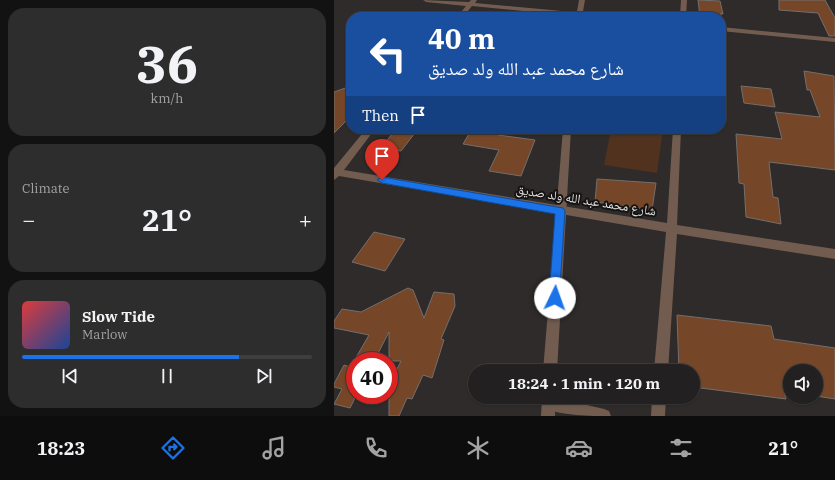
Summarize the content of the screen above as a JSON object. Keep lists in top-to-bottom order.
{
  "streets": {
    "street": ["شارع محمد عبد الله ولد صديق"]
  },
  "page": {
    "tile": [
      ["36", "km/h"],
      "Climate"
    ],
    "turn": ["40 m", "شارع محمد عبد الله ولد صديق"],
    "then": "Then",
    "heat": ["−", "21°", "+"],
    "song": ["Slow Tide", "Marlow"],
    "limit": "40",
    "trip": "18:24 · 1 min · 120 m",
    "tabs": ["18:23", "21°"]
  }
}
